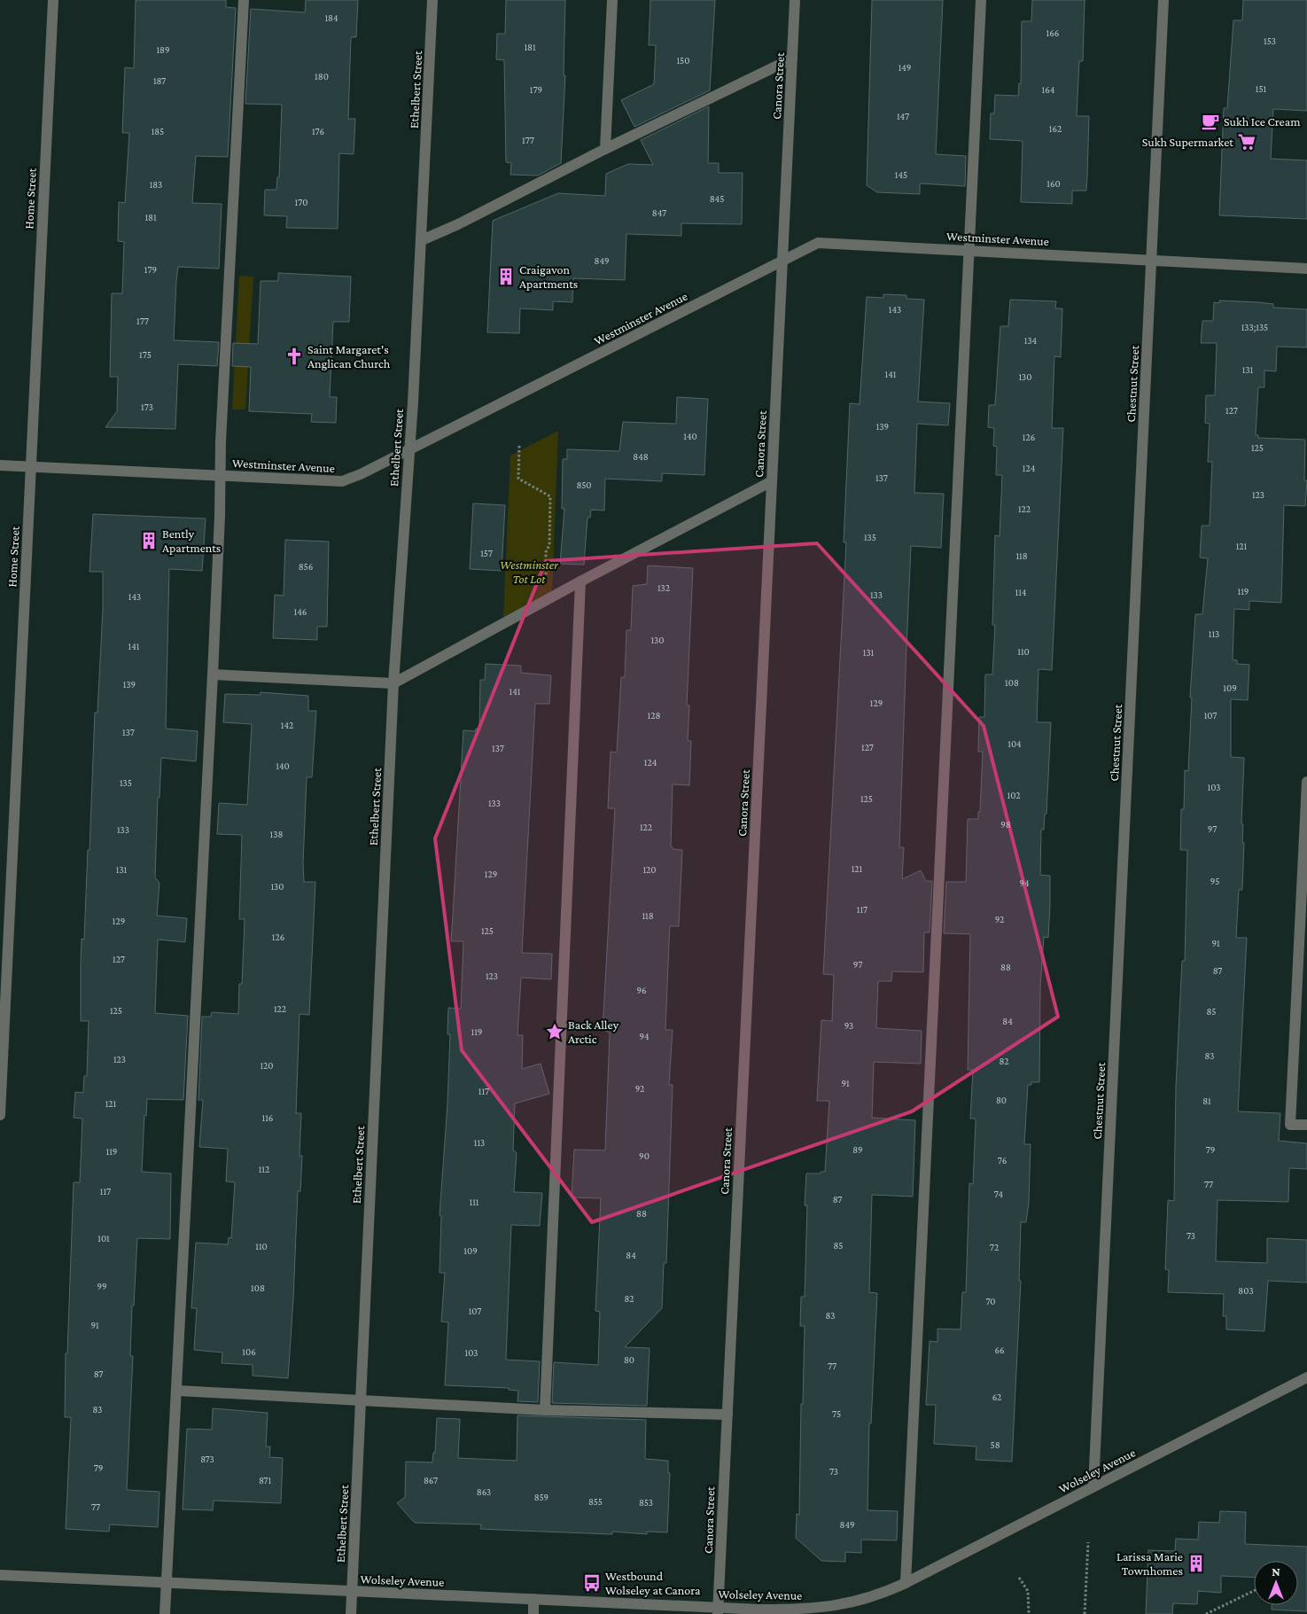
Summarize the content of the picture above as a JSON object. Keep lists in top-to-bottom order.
{
  "streets": {
    "street": [
      "Canora Street",
      "Ethelbert Street",
      "Home Street",
      "Westminster Avenue",
      "Chestnut Street",
      "Wolseley Avenue"
    ]
  },
  "crossings": [
    ["Canora Street", "Westminster Avenue"],
    ["Canora Street", "Wolseley Avenue"],
    ["Ethelbert Street", "Westminster Avenue"],
    ["Ethelbert Street", "Wolseley Avenue"],
    ["Home Street", "Westminster Avenue"],
    ["Westminster Avenue", "Chestnut Street"],
    ["Chestnut Street", "Wolseley Avenue"]
  ],
  "parks": ["Westminster Tot Lot"],
  "places": {
    "cafe": ["Sukh Ice Cream"],
    "supermarket": ["Sukh Supermarket"],
    "building": ["Craigavon Apartments", "Bently Apartments", "Larissa Marie Townhomes"],
    "church": ["Saint Margaret's Anglican Church"],
    "place": ["Back Alley Arctic"],
    "bus stop": ["Westbound Wolseley at Canora"]
  },
  "house_numbers": [
    "184",
    "166",
    "153",
    "181",
    "189",
    "150",
    "149",
    "180",
    "187",
    "151",
    "179",
    "164",
    "147",
    "162",
    "185",
    "176",
    "177",
    "145",
    "160",
    "183",
    "845",
    "170",
    "847",
    "181",
    "849",
    "179",
    "143",
    "177",
    "133;135",
    "134",
    "175",
    "131",
    "141",
    "130",
    "173",
    "127",
    "139",
    "140",
    "126",
    "125",
    "848",
    "124",
    "137",
    "850",
    "123",
    "122",
    "135",
    "121",
    "157",
    "118",
    "856",
    "132",
    "119",
    "114",
    "133",
    "143",
    "146",
    "113",
    "130",
    "141",
    "110",
    "131",
    "108",
    "139",
    "109",
    "141",
    "129",
    "128",
    "107",
    "142",
    "137",
    "104",
    "127",
    "137",
    "124",
    "140",
    "135",
    "103",
    "102",
    "125",
    "133",
    "98",
    "122",
    "97",
    "133",
    "138",
    "121",
    "131",
    "120",
    "129",
    "95",
    "94",
    "130",
    "117",
    "118",
    "92",
    "129",
    "125",
    "126",
    "91",
    "127",
    "97",
    "88",
    "87",
    "123",
    "96",
    "122",
    "125",
    "85",
    "84",
    "93",
    "119",
    "94",
    "83",
    "123",
    "82",
    "120",
    "91",
    "92",
    "117",
    "80",
    "81",
    "121",
    "116",
    "113",
    "89",
    "79",
    "119",
    "90",
    "76",
    "112",
    "77",
    "117",
    "74",
    "87",
    "111",
    "88",
    "73",
    "101",
    "85",
    "110",
    "72",
    "109",
    "84",
    "99",
    "108",
    "803",
    "82",
    "70",
    "107",
    "83",
    "91",
    "66",
    "106",
    "103",
    "80",
    "77",
    "87",
    "62",
    "83",
    "75",
    "58",
    "873",
    "79",
    "73",
    "871",
    "867",
    "863",
    "859",
    "855",
    "853",
    "77",
    "849"
  ],
  "north": "top"
}
